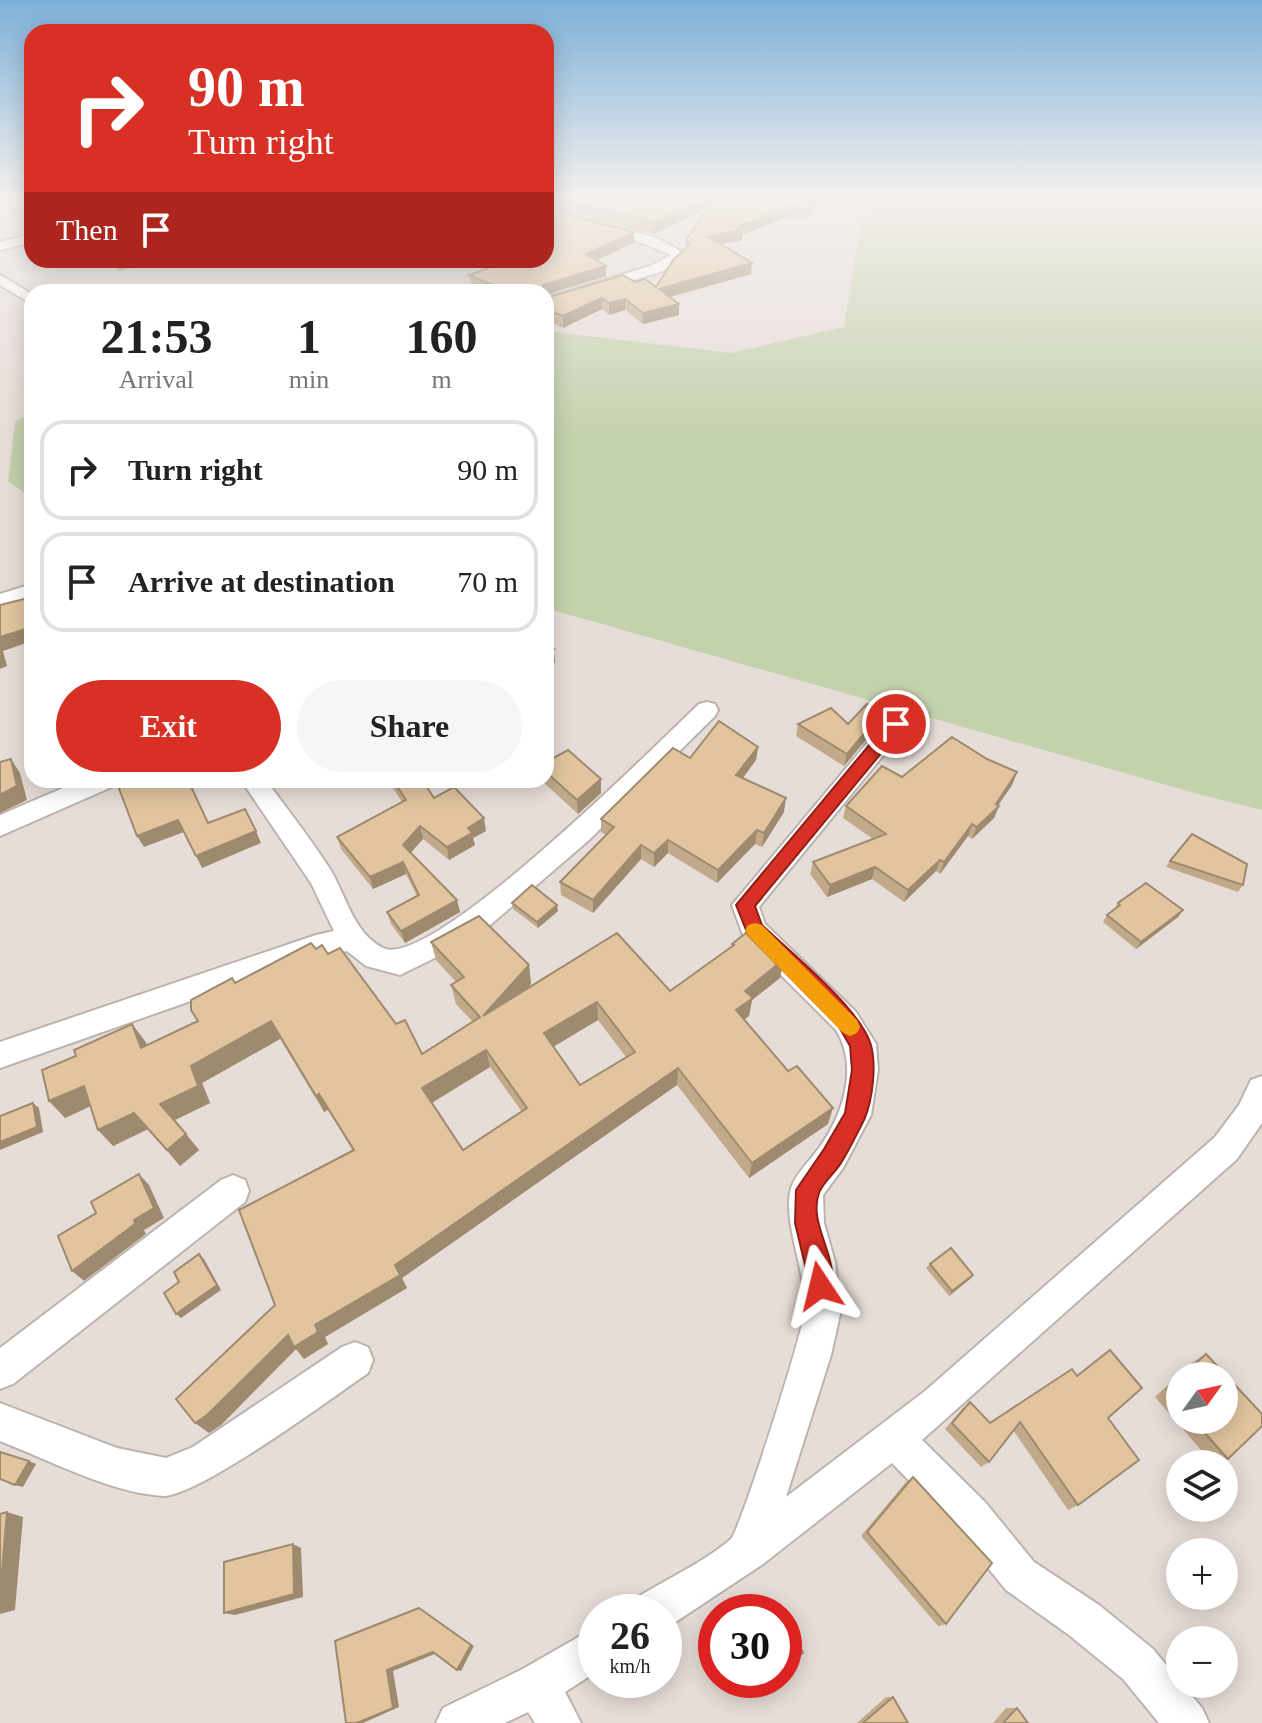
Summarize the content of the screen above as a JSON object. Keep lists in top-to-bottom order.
{
  "north": "top right",
  "page": {
    "turn": ["90 m", "Turn right"],
    "then": "Then",
    "eta": [
      "21:53",
      "Arrival",
      "1",
      "min",
      "160",
      "m"
    ],
    "list": [
      {
        "name": "Turn right",
        "value": "90 m"
      },
      {
        "name": "Arrive at destination",
        "value": "70 m"
      }
    ],
    "buttons": ["Exit", "Share"],
    "map_buttons": ["+", "−"],
    "speed": "26 km/h",
    "limit": "30"
  }
}
